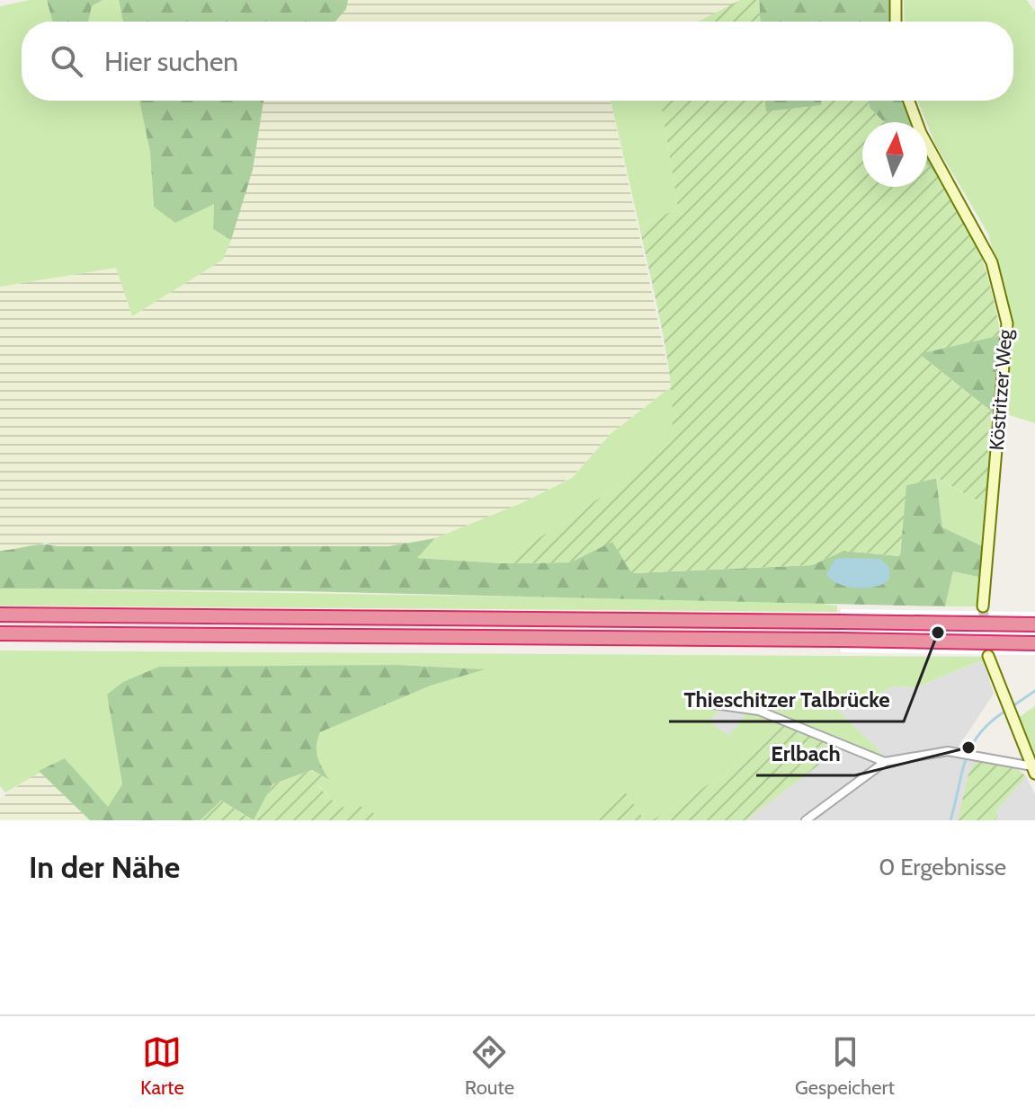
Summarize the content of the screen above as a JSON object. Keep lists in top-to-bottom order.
{
  "streets": {
    "main road": ["Köstritzer Weg"]
  },
  "places": ["Thieschitzer Talbrücke", "Erlbach"],
  "north": "top",
  "page": {
    "search": "Hier suchen",
    "heading": ["In der Nähe", "0 Ergebnisse"],
    "nav": ["Karte", "Route", "Gespeichert"]
  }
}
